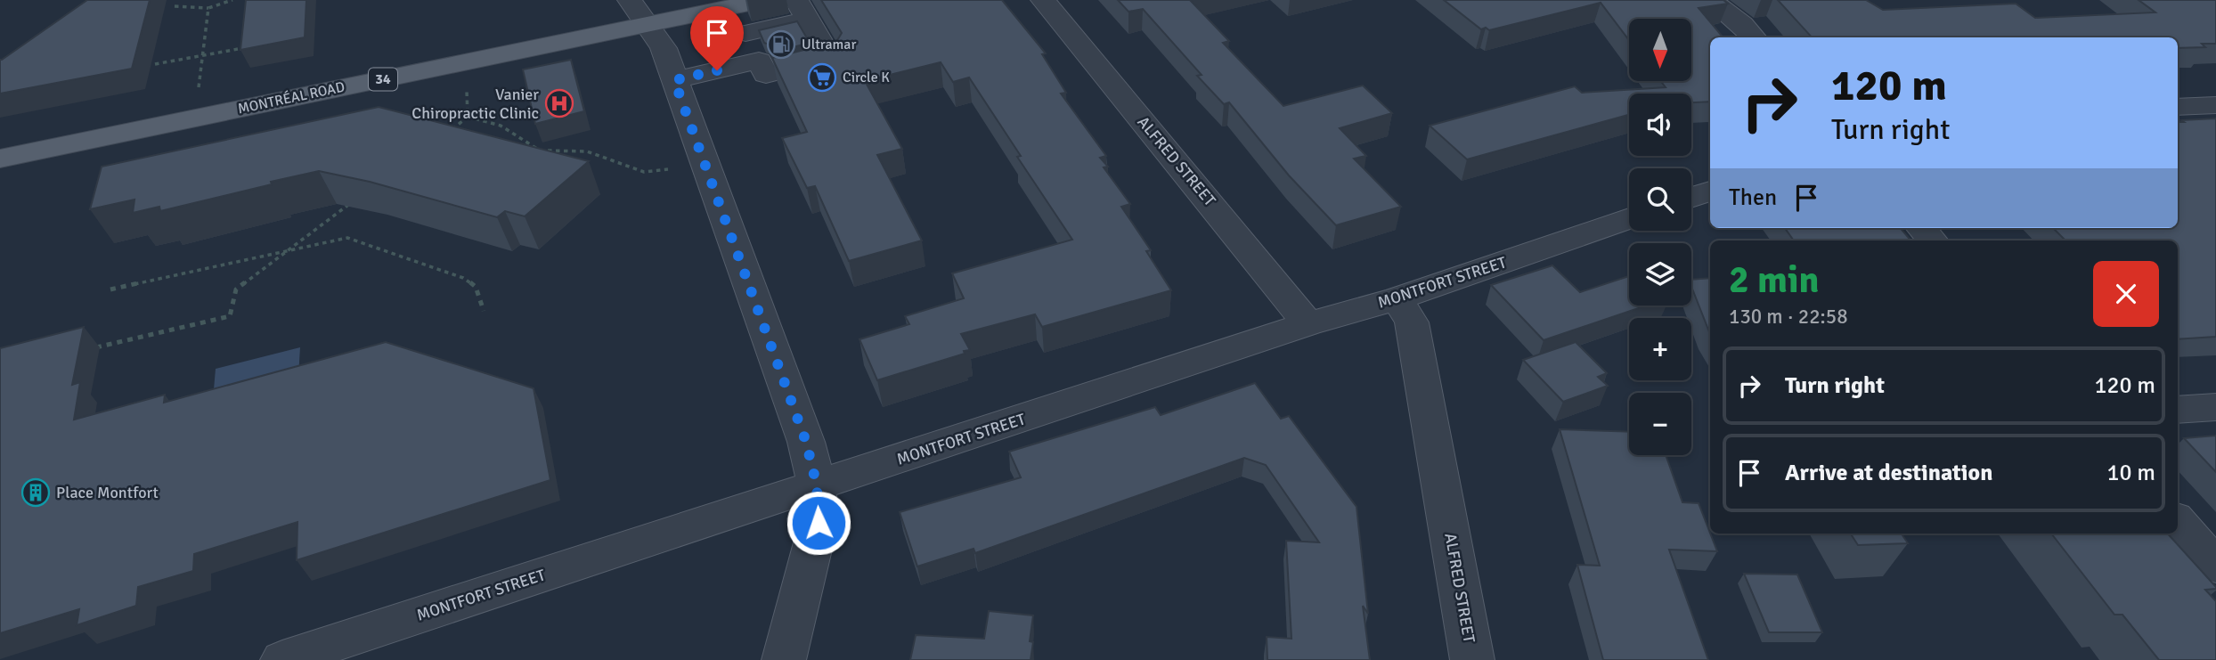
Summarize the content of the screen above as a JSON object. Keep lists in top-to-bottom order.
{
  "streets": {
    "main road": ["34", "MONTRÉAL ROAD"],
    "street": ["ALFRED STREET", "MONTFORT STREET"]
  },
  "crossings": [
    ["ALFRED STREET", "MONTFORT STREET"]
  ],
  "places": {
    "fuel station": ["Ultramar"],
    "supermarket": ["Circle K"],
    "hospital": ["Vanier Chiropractic Clinic"],
    "building": ["Place Montfort"]
  },
  "north": "bottom",
  "page": {
    "map_buttons": ["+", "−"],
    "turn": ["120 m", "Turn right"],
    "then": "Then",
    "heading": ["2 min", "130 m · 22:58"],
    "list": [
      {
        "name": "Turn right",
        "value": "120 m"
      },
      {
        "name": "Arrive at destination",
        "value": "10 m"
      }
    ]
  }
}
